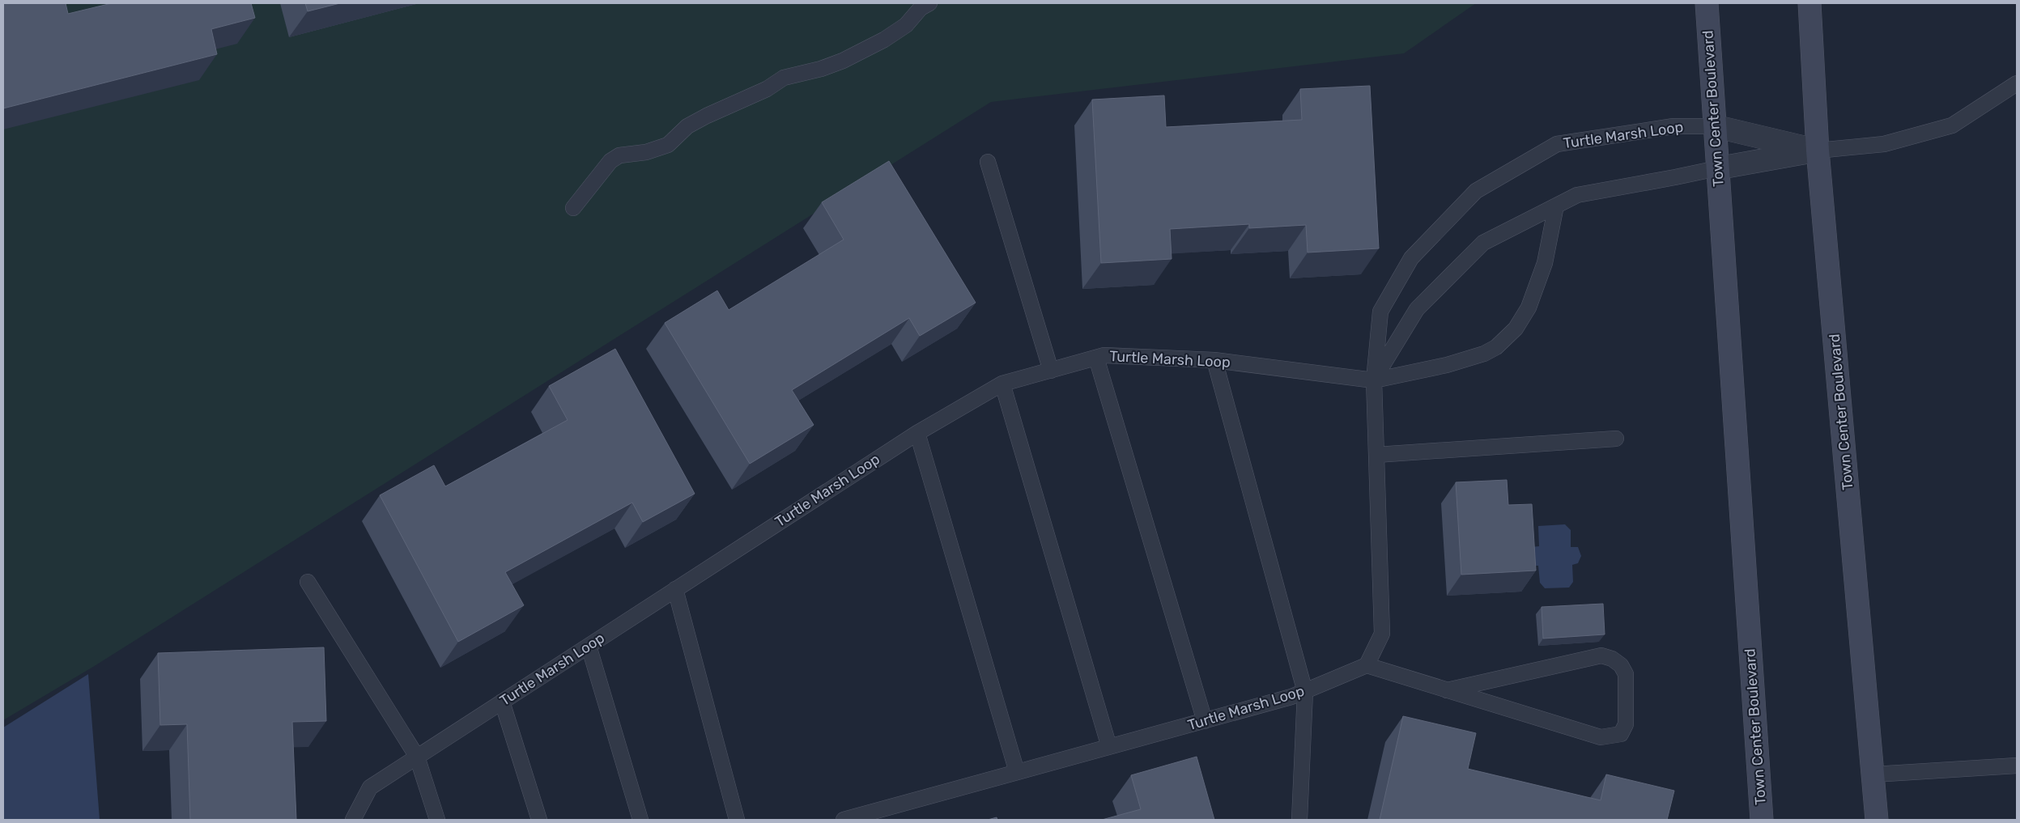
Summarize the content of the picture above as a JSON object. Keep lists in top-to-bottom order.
{
  "streets": {
    "main road": ["Town Center Boulevard"],
    "street": ["Turtle Marsh Loop"]
  },
  "crossings": [
    ["Town Center Boulevard", "Turtle Marsh Loop"]
  ]
}
